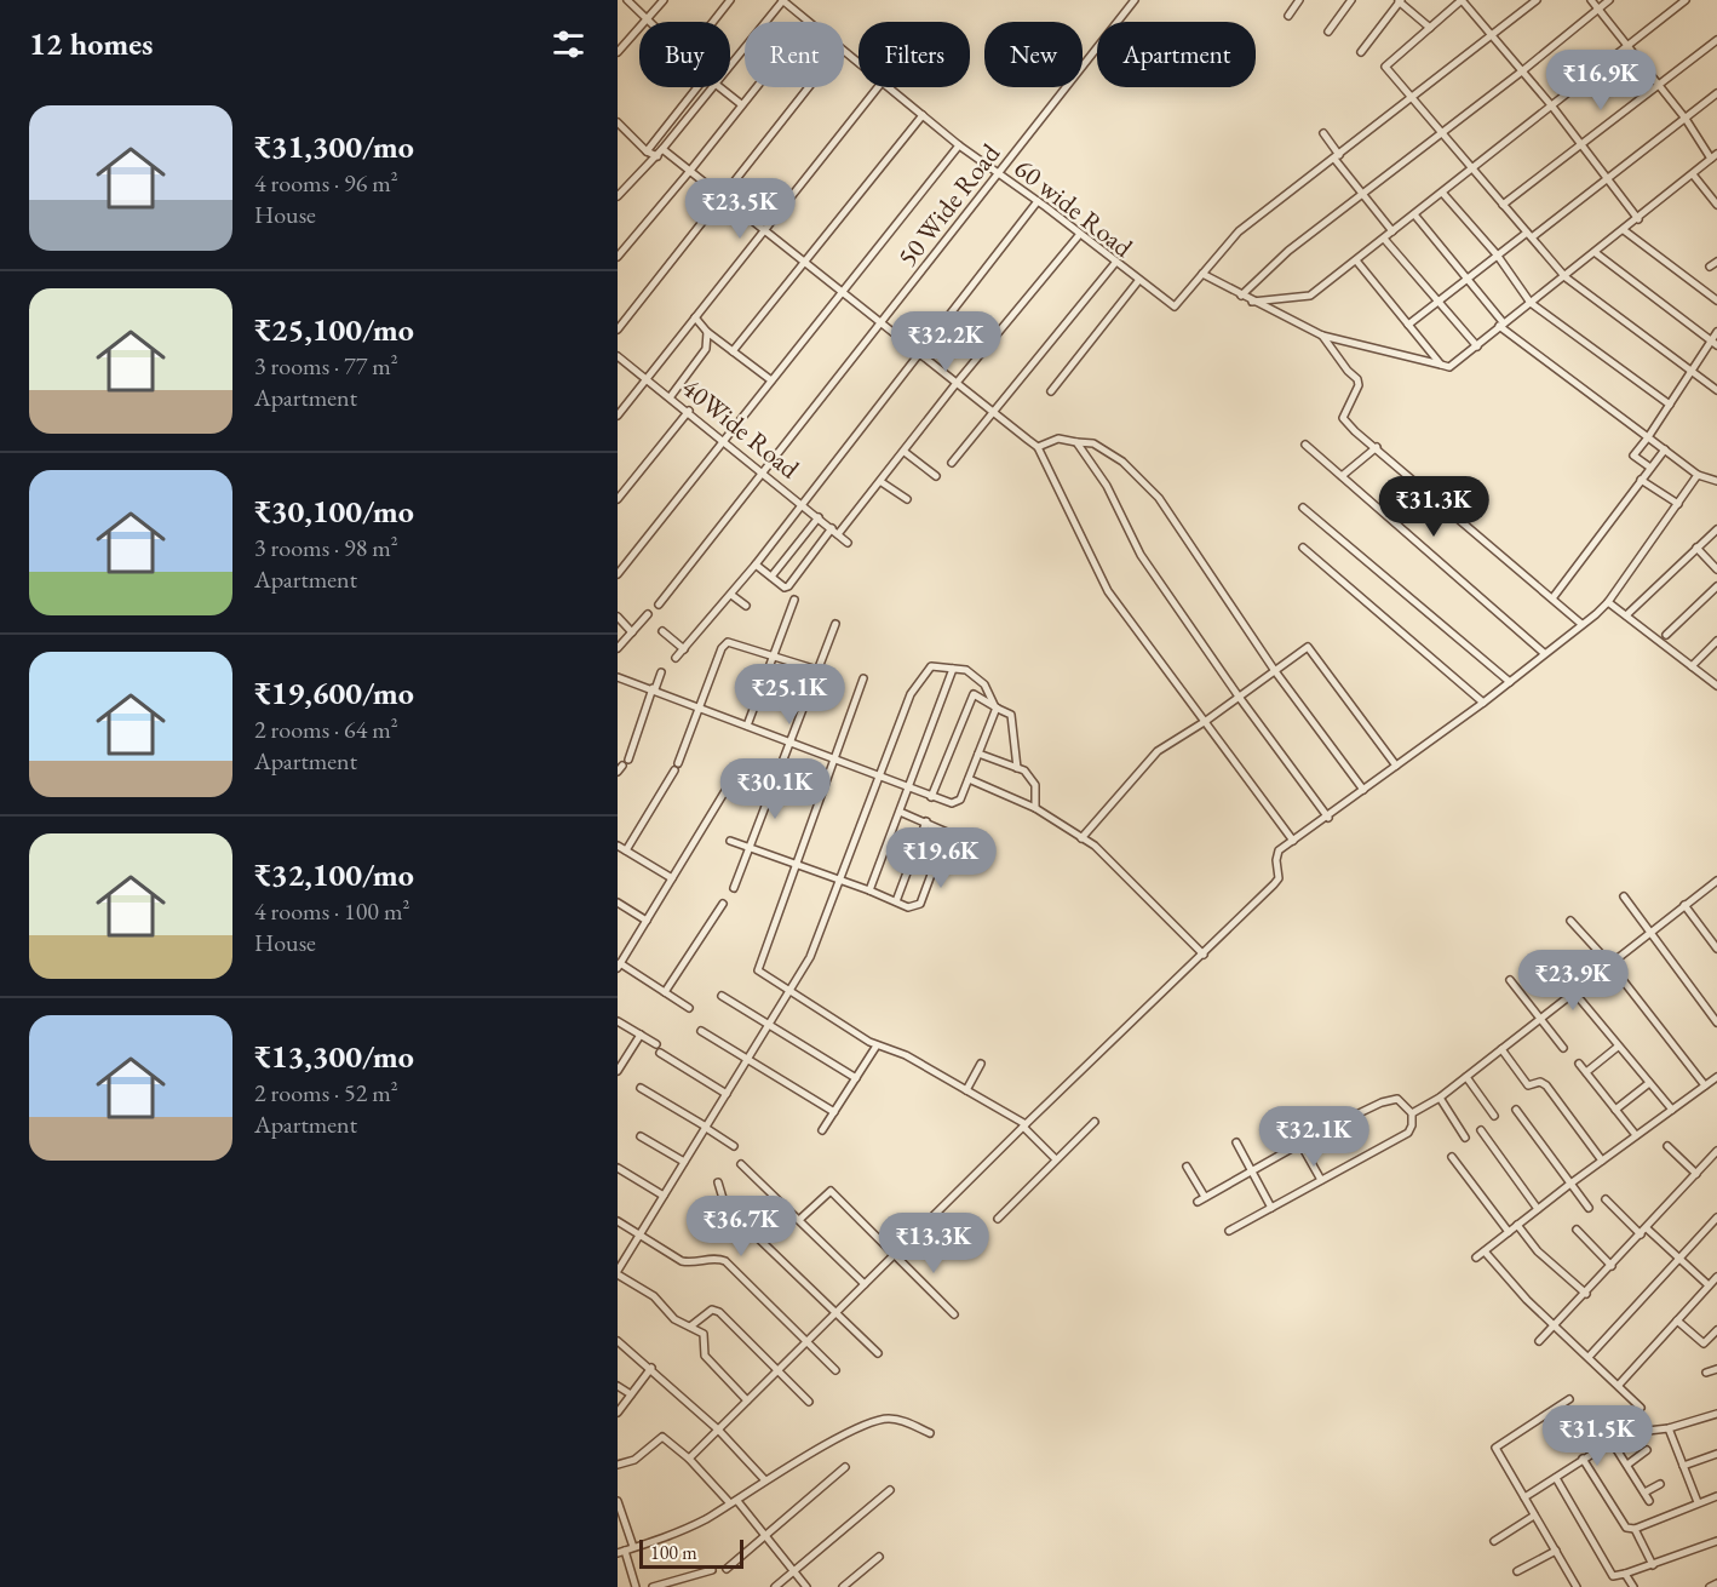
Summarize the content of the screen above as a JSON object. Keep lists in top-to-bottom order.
{
  "streets": {
    "street": ["50 Wide Road", "60 wide Road", "40Wide Road"]
  },
  "crossings": [
    ["50 Wide Road", "60 wide Road"],
    ["50 Wide Road", "40Wide Road"]
  ],
  "scale_bar": "100 m",
  "page": {
    "heading": "12 homes",
    "chip": [
      "Buy",
      "Rent",
      "Filters",
      "New",
      "Apartment"
    ],
    "price": [
      "₹16.9K",
      "₹23.5K",
      "₹32.2K",
      "₹31.3K",
      "₹25.1K",
      "₹30.1K",
      "₹19.6K",
      "₹23.9K",
      "₹32.1K",
      "₹36.7K",
      "₹13.3K",
      "₹31.5K"
    ],
    "list": [
      {
        "name": "₹31,300/mo",
        "note": "4 rooms · 96 m² · House"
      },
      {
        "name": "₹25,100/mo",
        "note": "3 rooms · 77 m² · Apartment"
      },
      {
        "name": "₹30,100/mo",
        "note": "3 rooms · 98 m² · Apartment"
      },
      {
        "name": "₹19,600/mo",
        "note": "2 rooms · 64 m² · Apartment"
      },
      {
        "name": "₹32,100/mo",
        "note": "4 rooms · 100 m² · House"
      },
      {
        "name": "₹13,300/mo",
        "note": "2 rooms · 52 m² · Apartment"
      }
    ],
    "scale": "100 m"
  }
}
